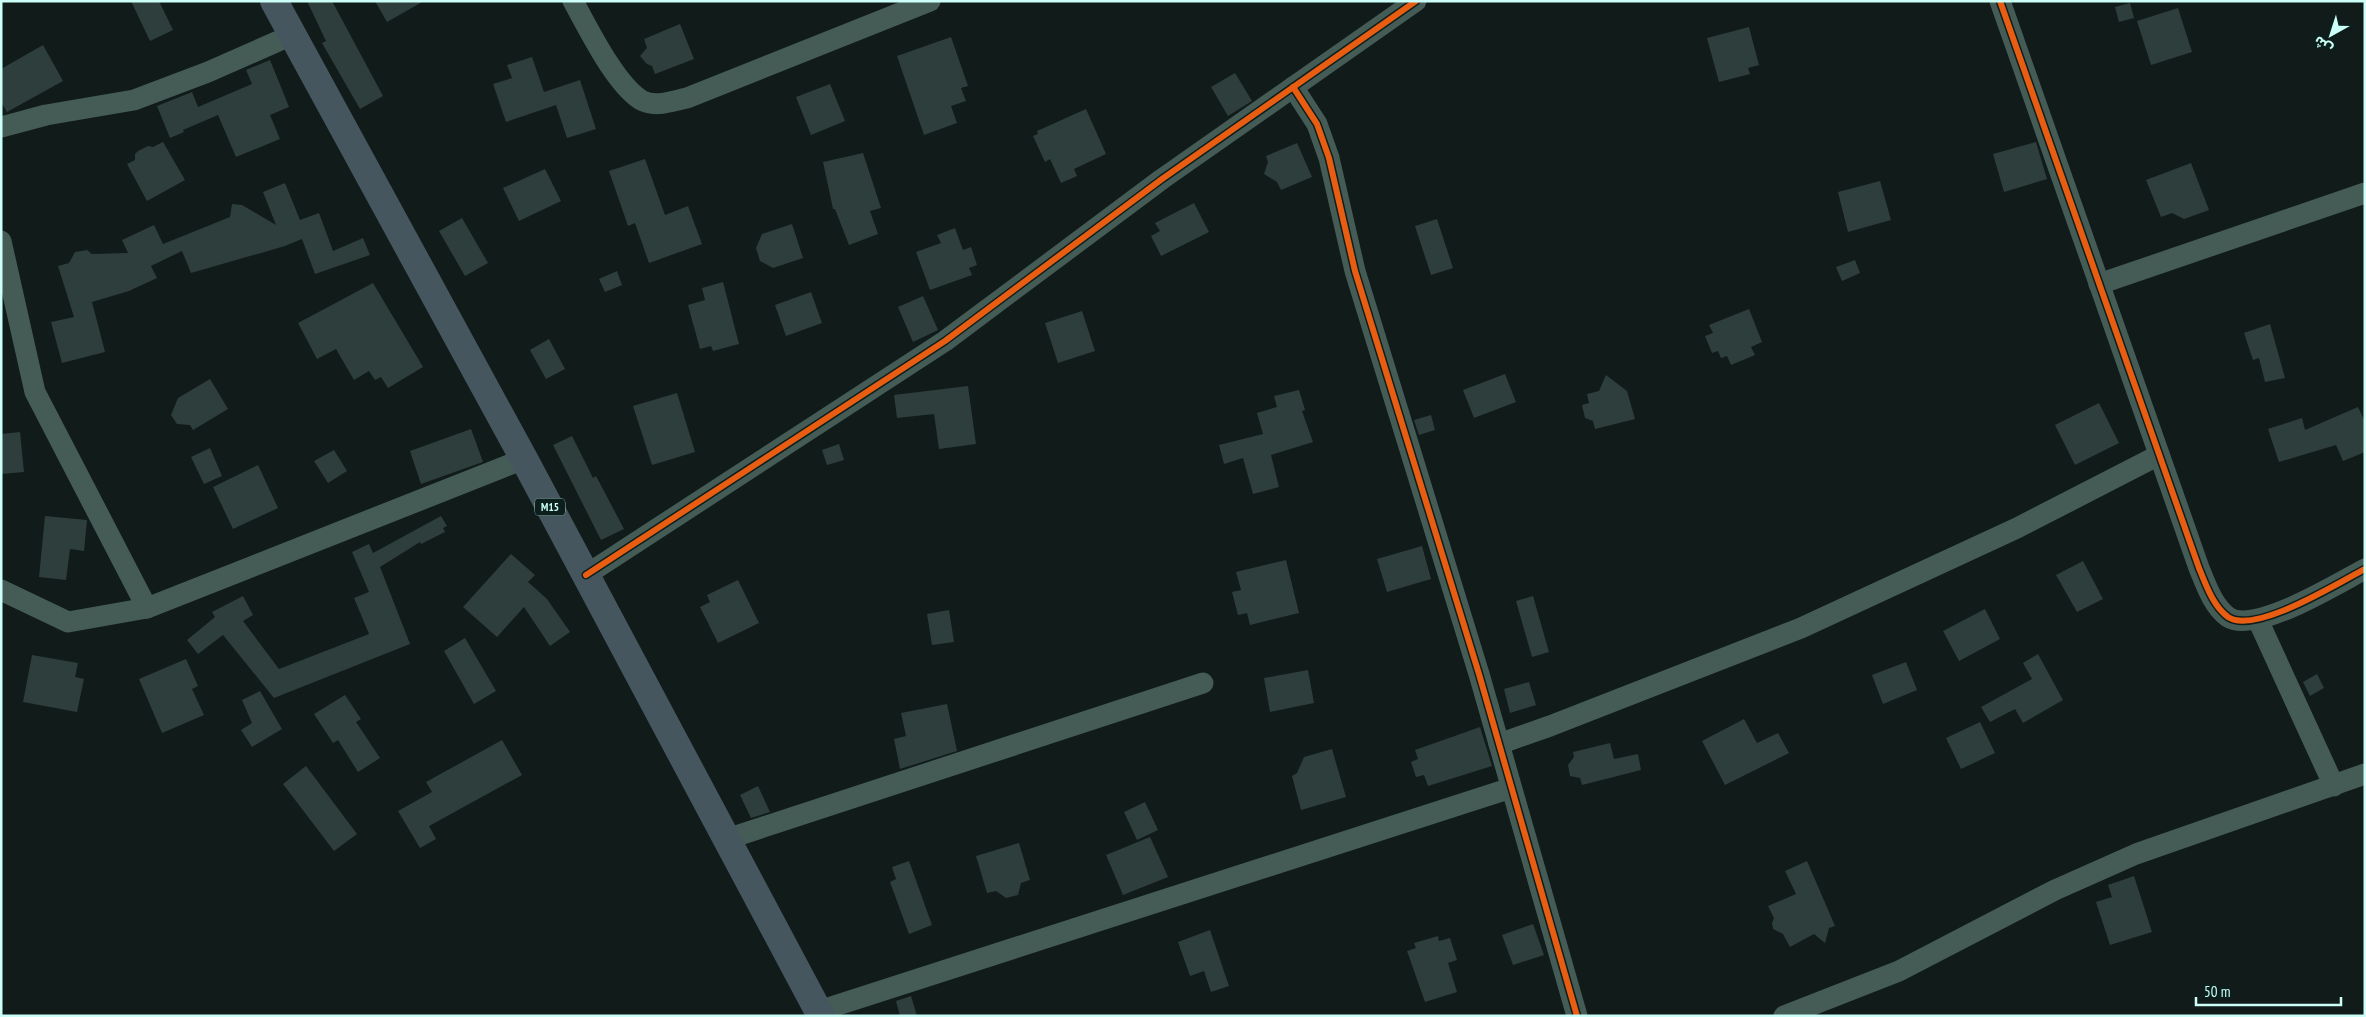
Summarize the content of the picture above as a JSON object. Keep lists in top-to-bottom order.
{
  "streets": {
    "highway": ["M15"]
  },
  "scale_bar": "50 m",
  "north": "bottom left"
}
